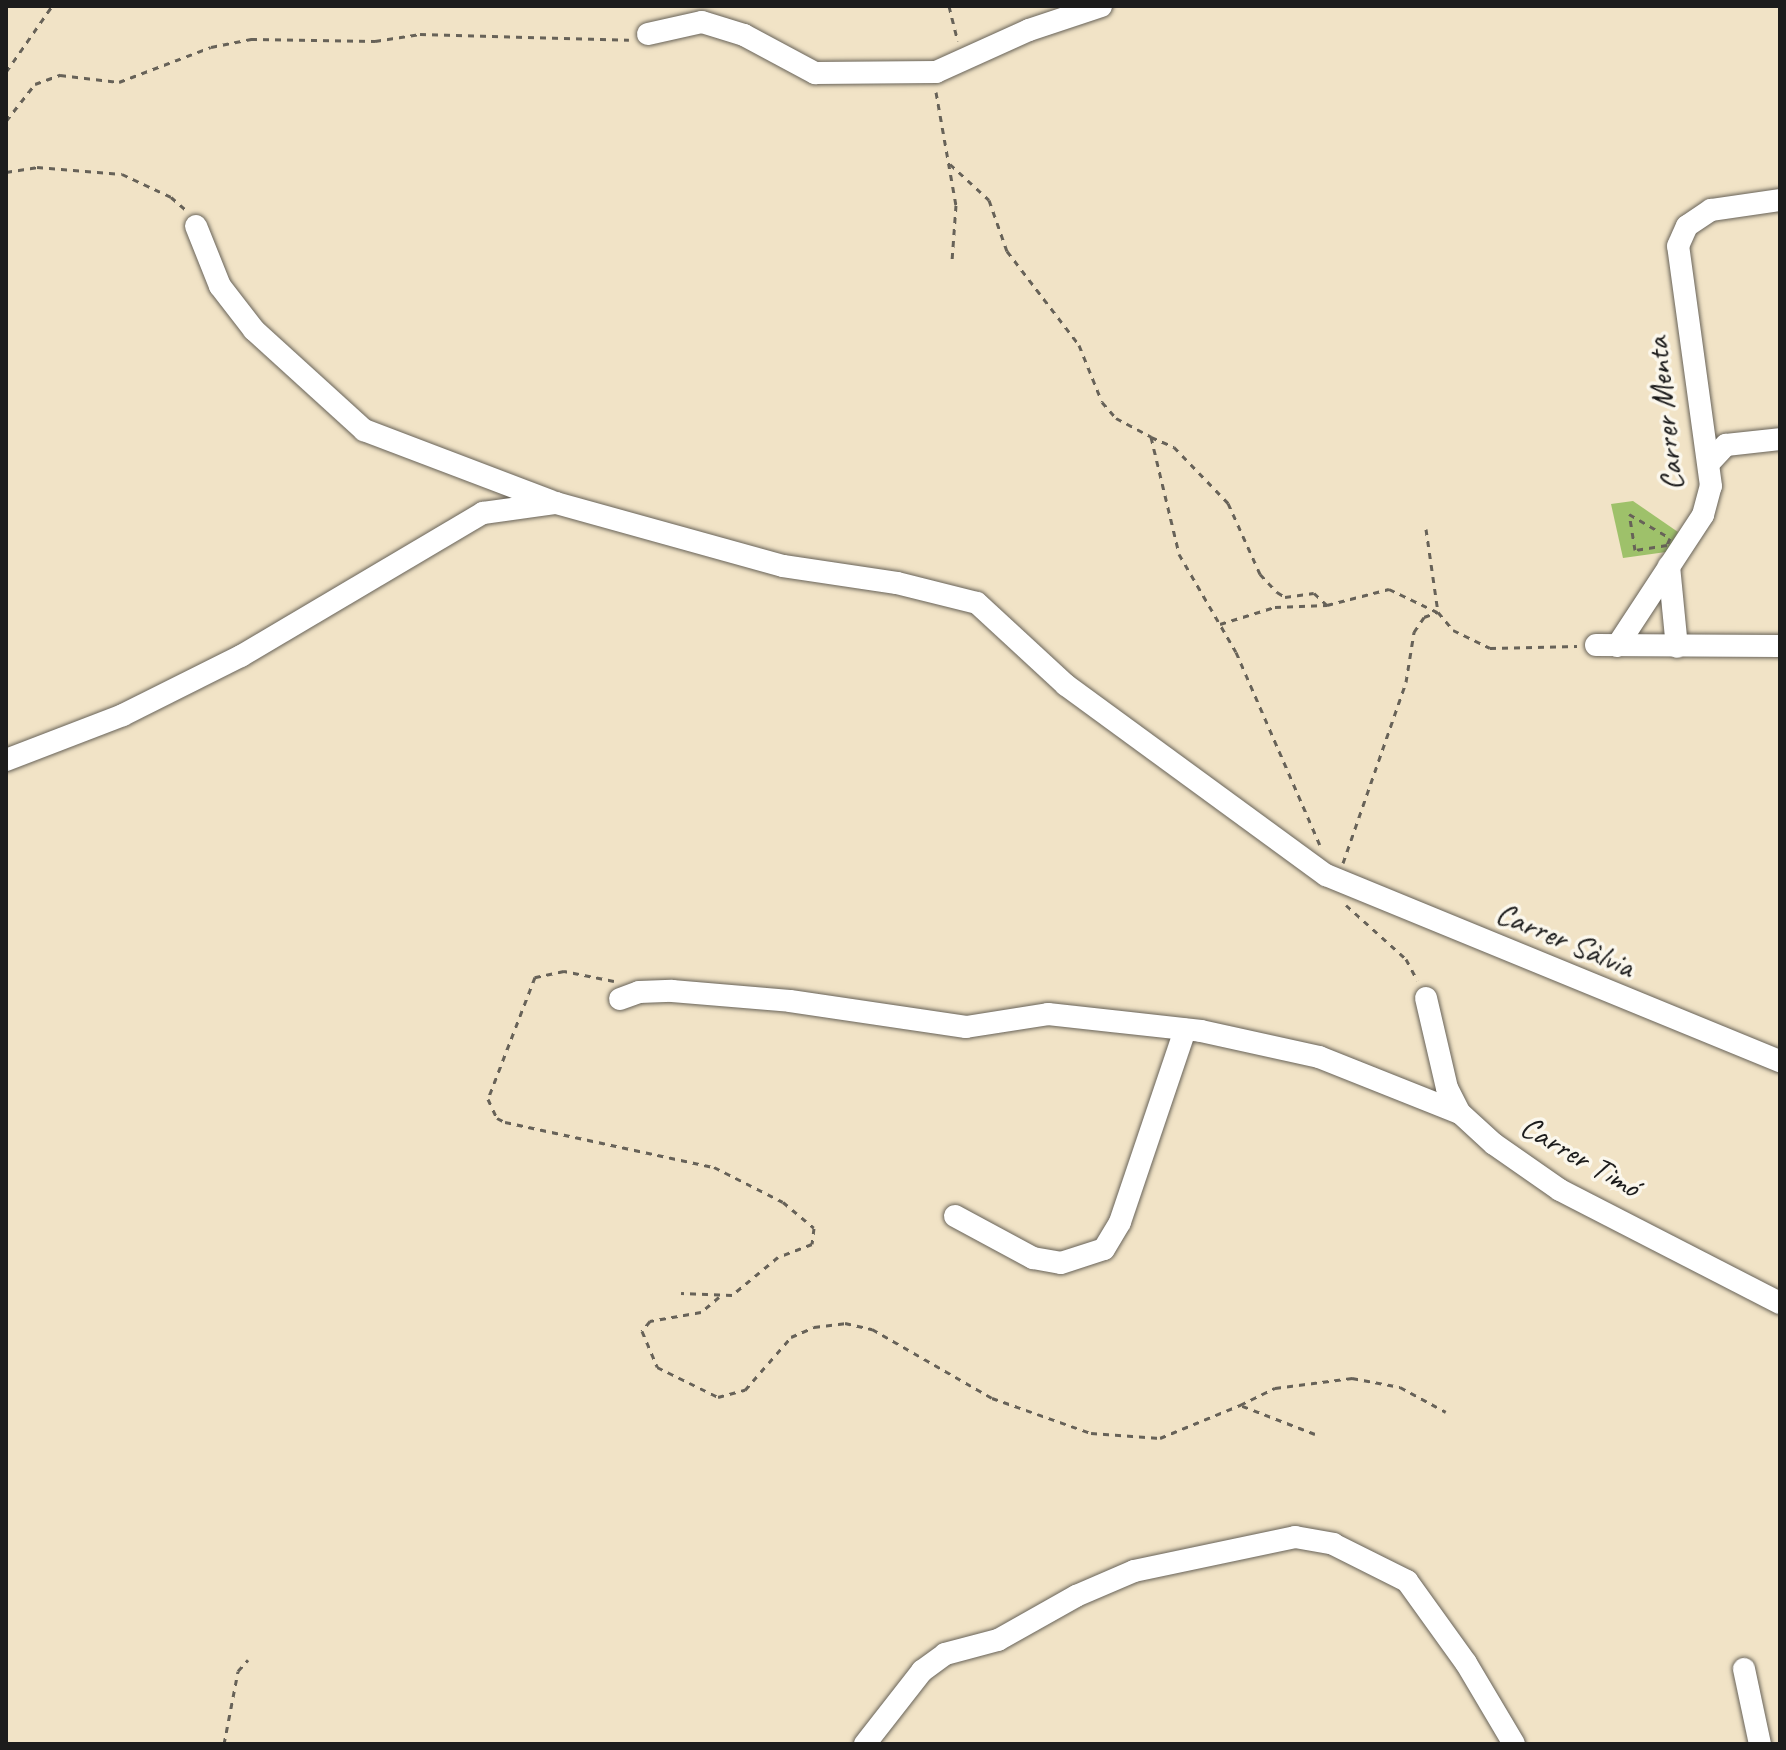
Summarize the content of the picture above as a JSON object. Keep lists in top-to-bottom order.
{
  "streets": {
    "street": ["Carrer Menta", "Carrer Sàlvia", "Carrer Timó"]
  }
}
